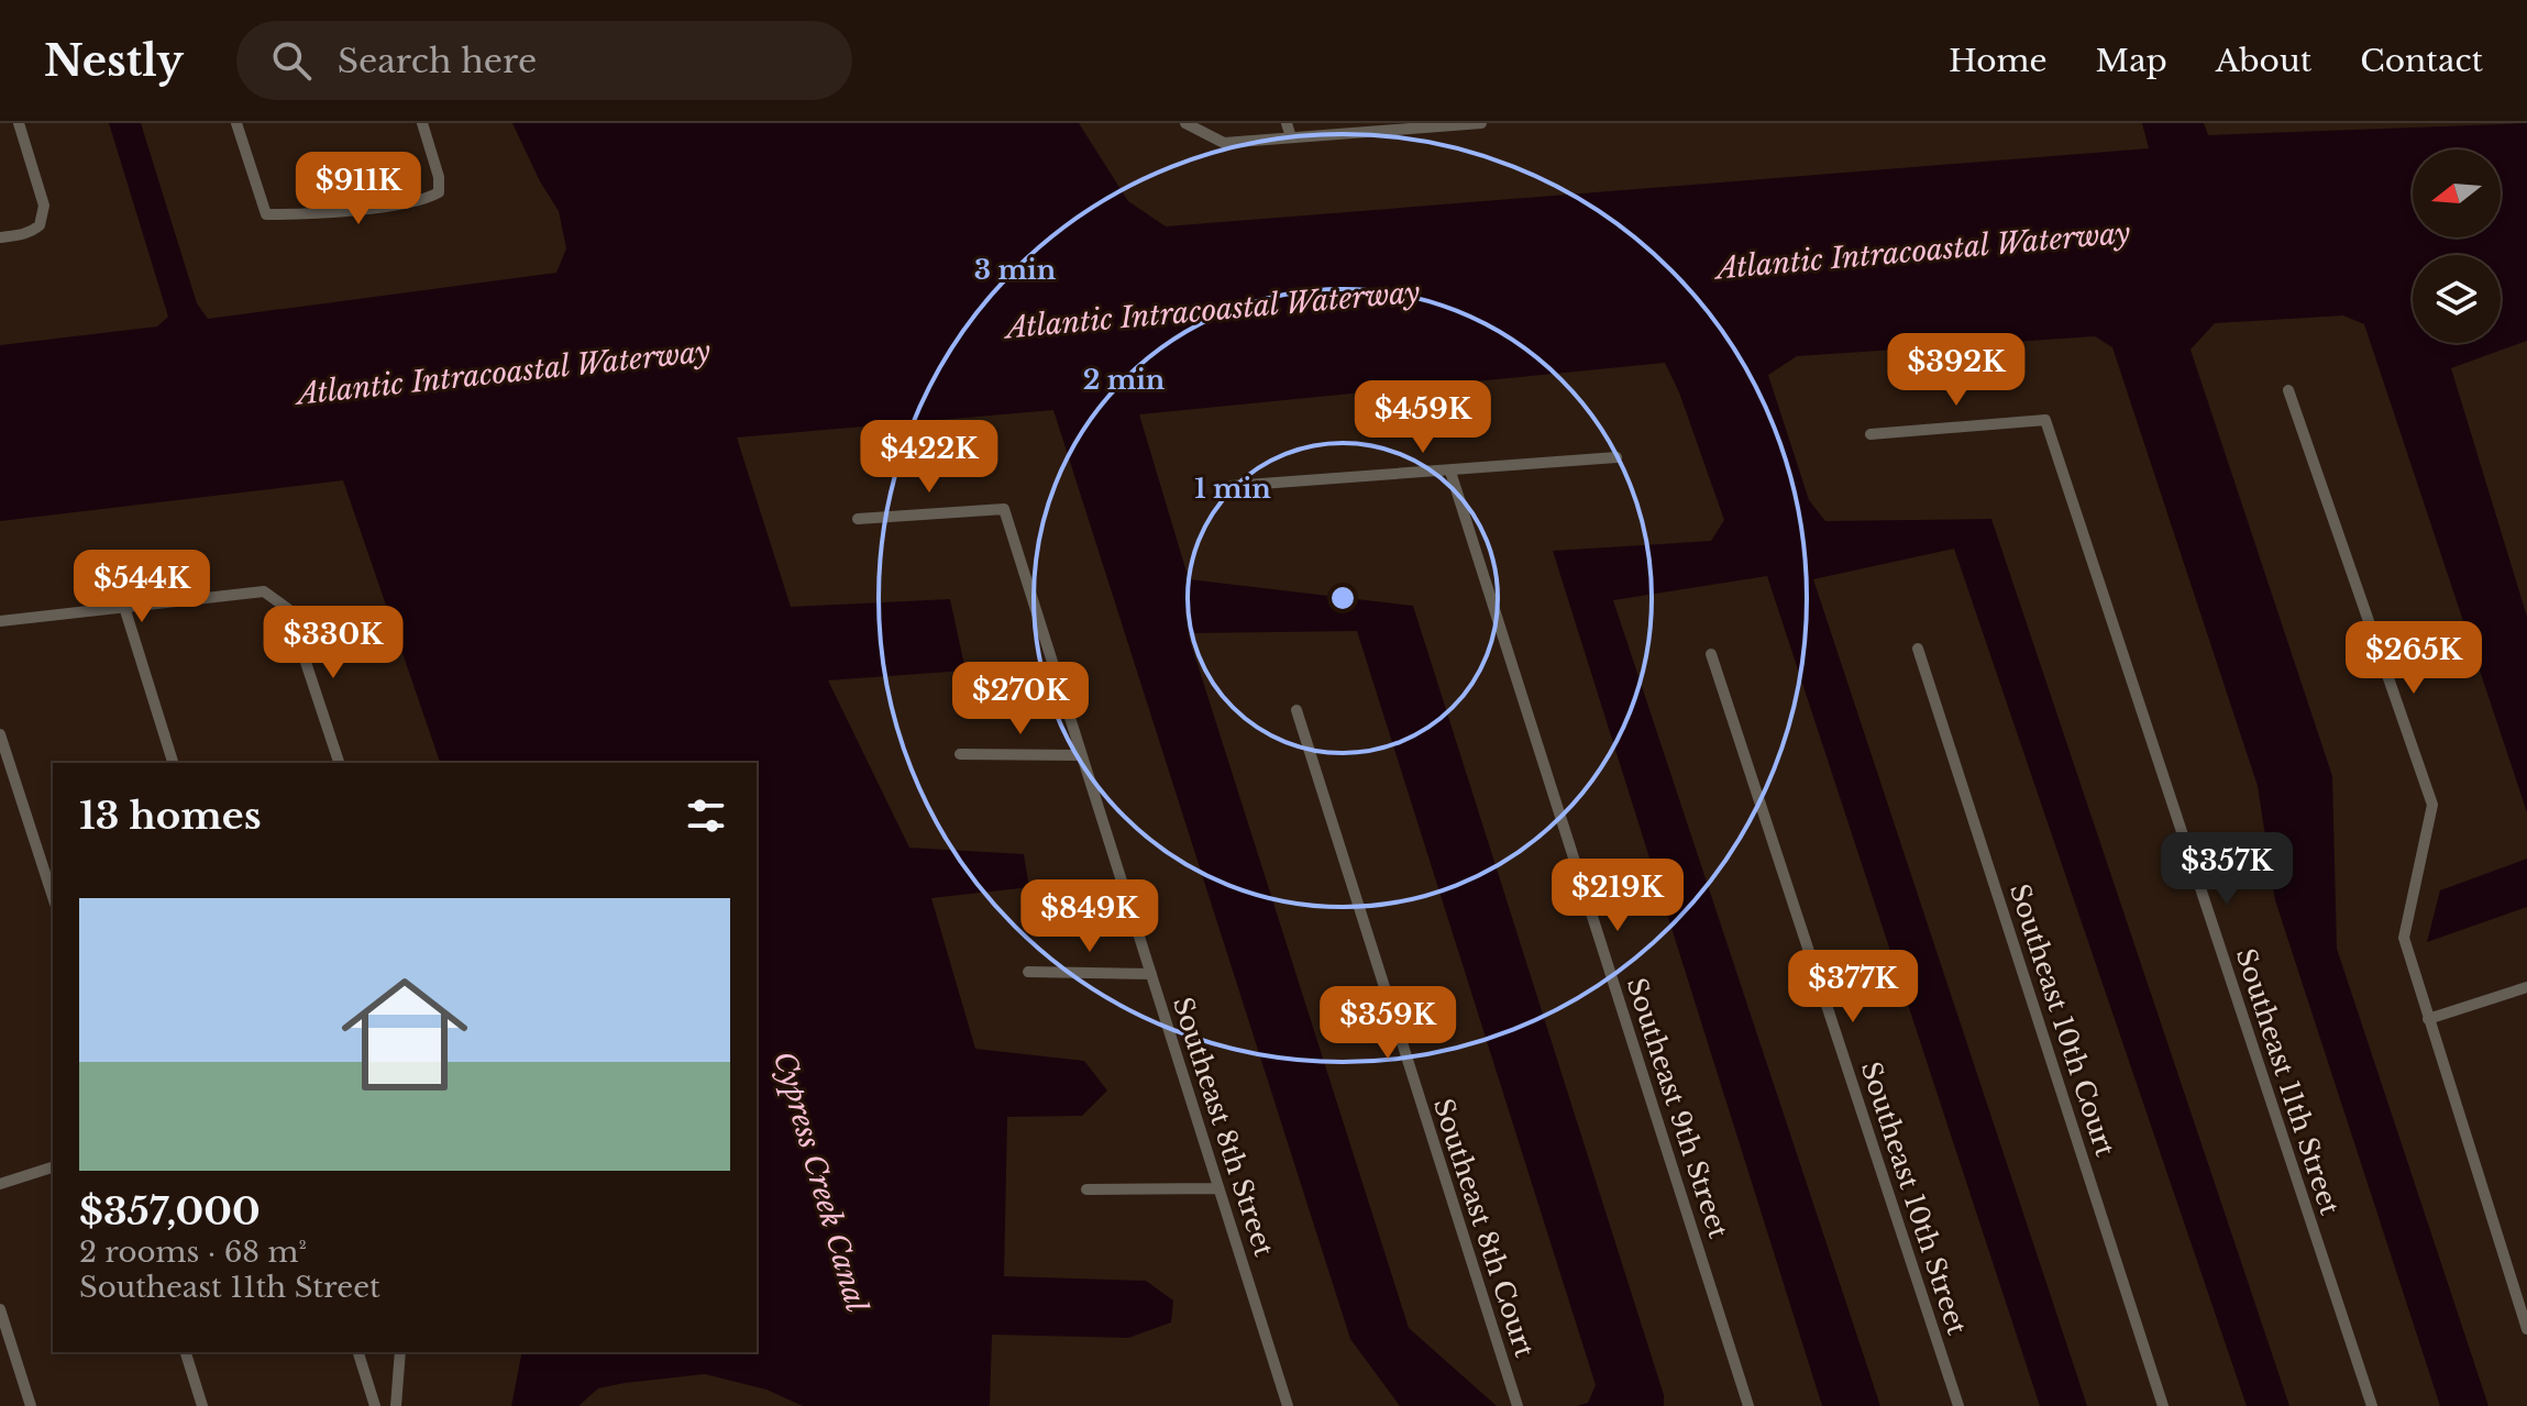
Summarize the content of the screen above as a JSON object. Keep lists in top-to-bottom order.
{
  "streets": {
    "street": [
      "Southeast 10th Court",
      "Southeast 11th Street",
      "Southeast 9th Street",
      "Southeast 8th Street",
      "Southeast 10th Street",
      "Southeast 8th Court"
    ]
  },
  "water": ["Atlantic Intracoastal Waterway", "Cypress Creek Canal"],
  "north": "left",
  "page": {
    "header": "Nestly",
    "search": "Search here",
    "nav": [
      "Home",
      "Map",
      "About",
      "Contact"
    ],
    "price": [
      "$911K",
      "$392K",
      "$459K",
      "$422K",
      "$544K",
      "$330K",
      "$265K",
      "$270K",
      "$357K",
      "$219K",
      "$849K",
      "$377K",
      "$359K"
    ],
    "heading": "13 homes",
    "list": [
      {
        "name": "$357,000",
        "note": "2 rooms · 68 m² · Southeast 11th Street"
      }
    ]
  },
  "rings": ["3 min", "2 min", "1 min"]
}
